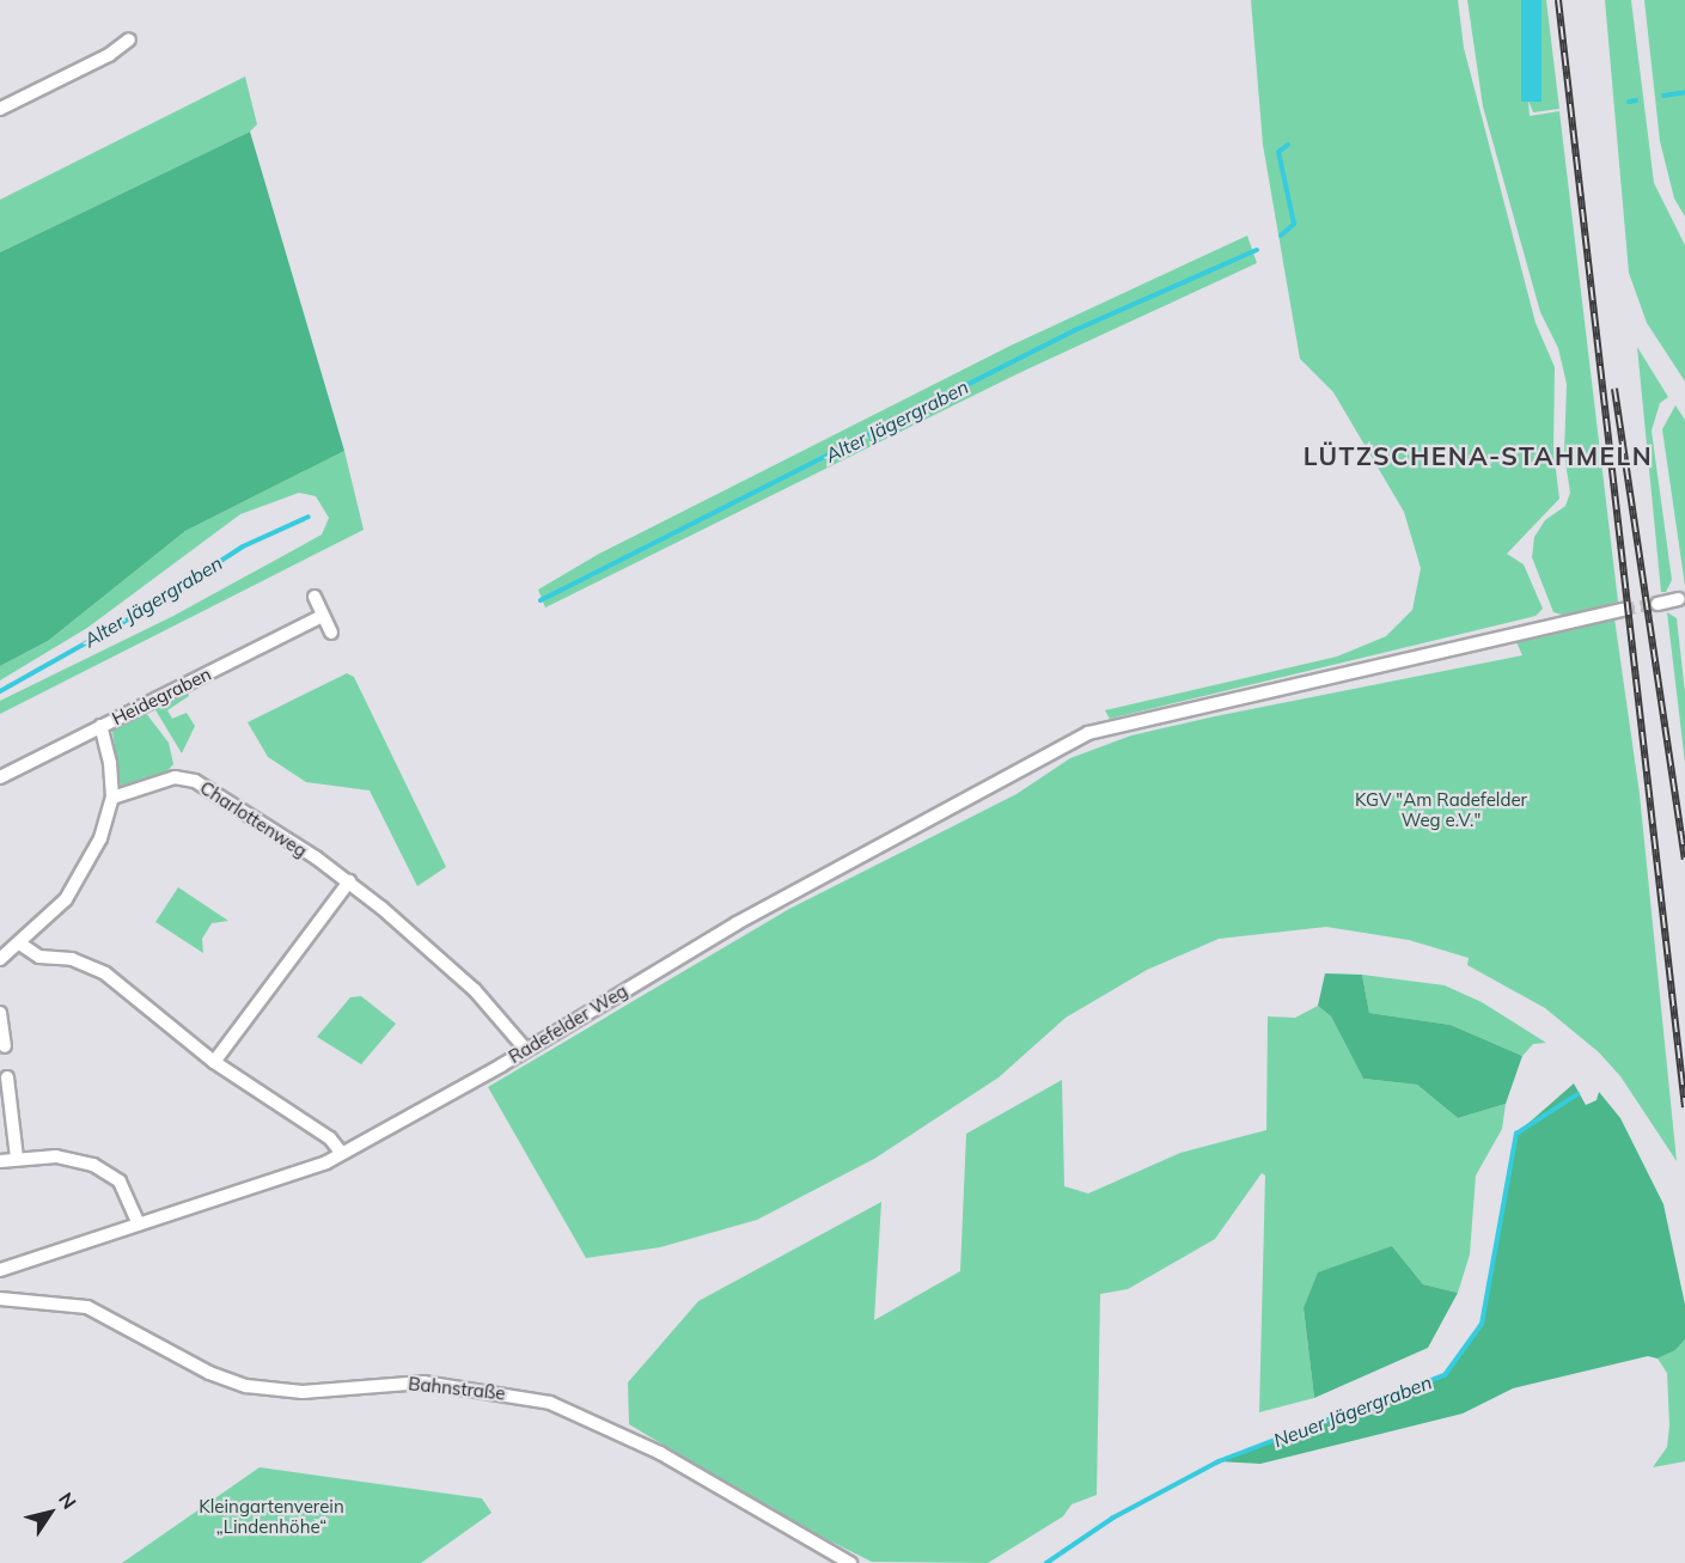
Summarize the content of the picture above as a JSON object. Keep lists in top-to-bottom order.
{
  "streets": {
    "street": [
      "Heidegraben",
      "Charlottenweg",
      "Radefelder Weg",
      "Bahnstraße"
    ]
  },
  "crossings": [
    ["Charlottenweg", "Radefelder Weg"]
  ],
  "districts": ["LÜTZSCHENA-STAHMELN"],
  "water": ["Alter Jägergraben", "Neuer Jägergraben"],
  "parks": ["KGV \"Am Radefelder Weg e.V.\"", "Kleingartenverein „Lindenhöhe“"],
  "north": "top right"
}
